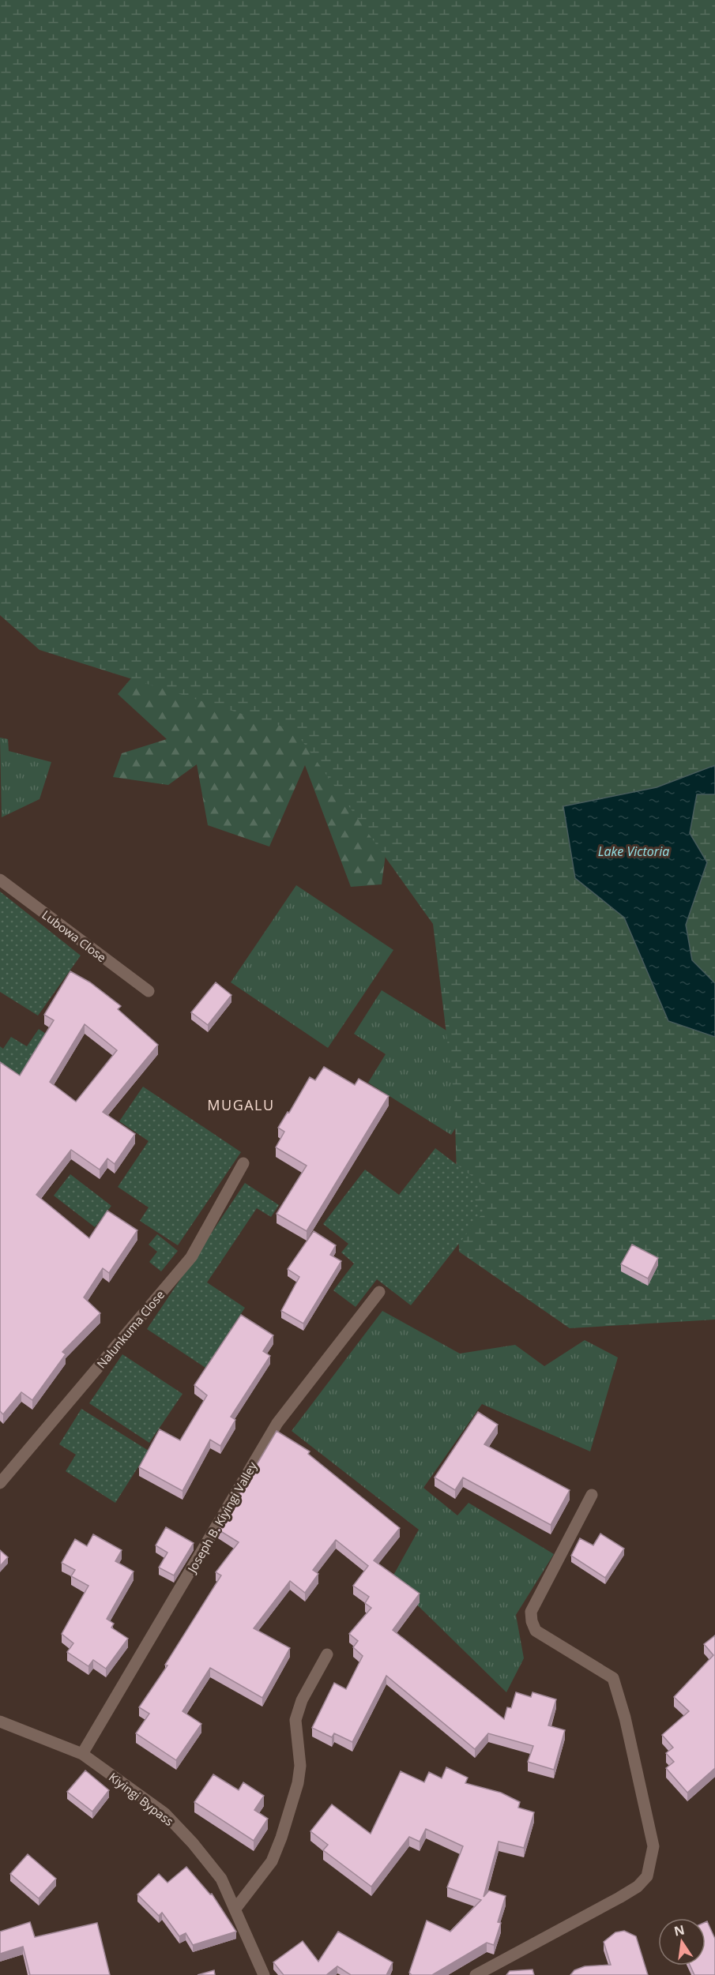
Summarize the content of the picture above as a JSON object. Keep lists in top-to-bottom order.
{
  "streets": {
    "street": [
      "Lubowa Close",
      "Nalunkuma Close",
      "Joseph B. Kiyingi Valley",
      "Kiyingi Bypass"
    ]
  },
  "crossings": [
    ["Joseph B. Kiyingi Valley", "Kiyingi Bypass"]
  ],
  "districts": ["MUGALU"],
  "water": ["Lake Victoria"],
  "north": "top"
}
